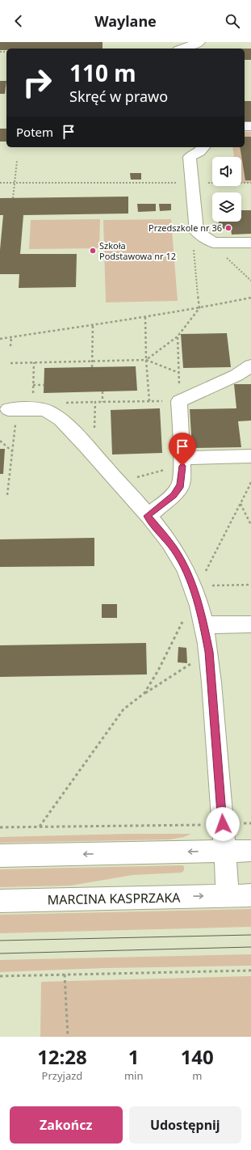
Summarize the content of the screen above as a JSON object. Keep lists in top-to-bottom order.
{
  "streets": {
    "street": ["MARCINA KASPRZAKA"]
  },
  "places": ["Przedszkole nr 36", "Szkoła Podstawowa nr 12"],
  "page": {
    "header": "Waylane",
    "turn": ["110 m", "Skręć w prawo"],
    "then": "Potem",
    "eta": [
      "12:28",
      "Przyjazd",
      "1",
      "min",
      "140",
      "m"
    ],
    "buttons": ["Zakończ", "Udostępnij"]
  }
}
